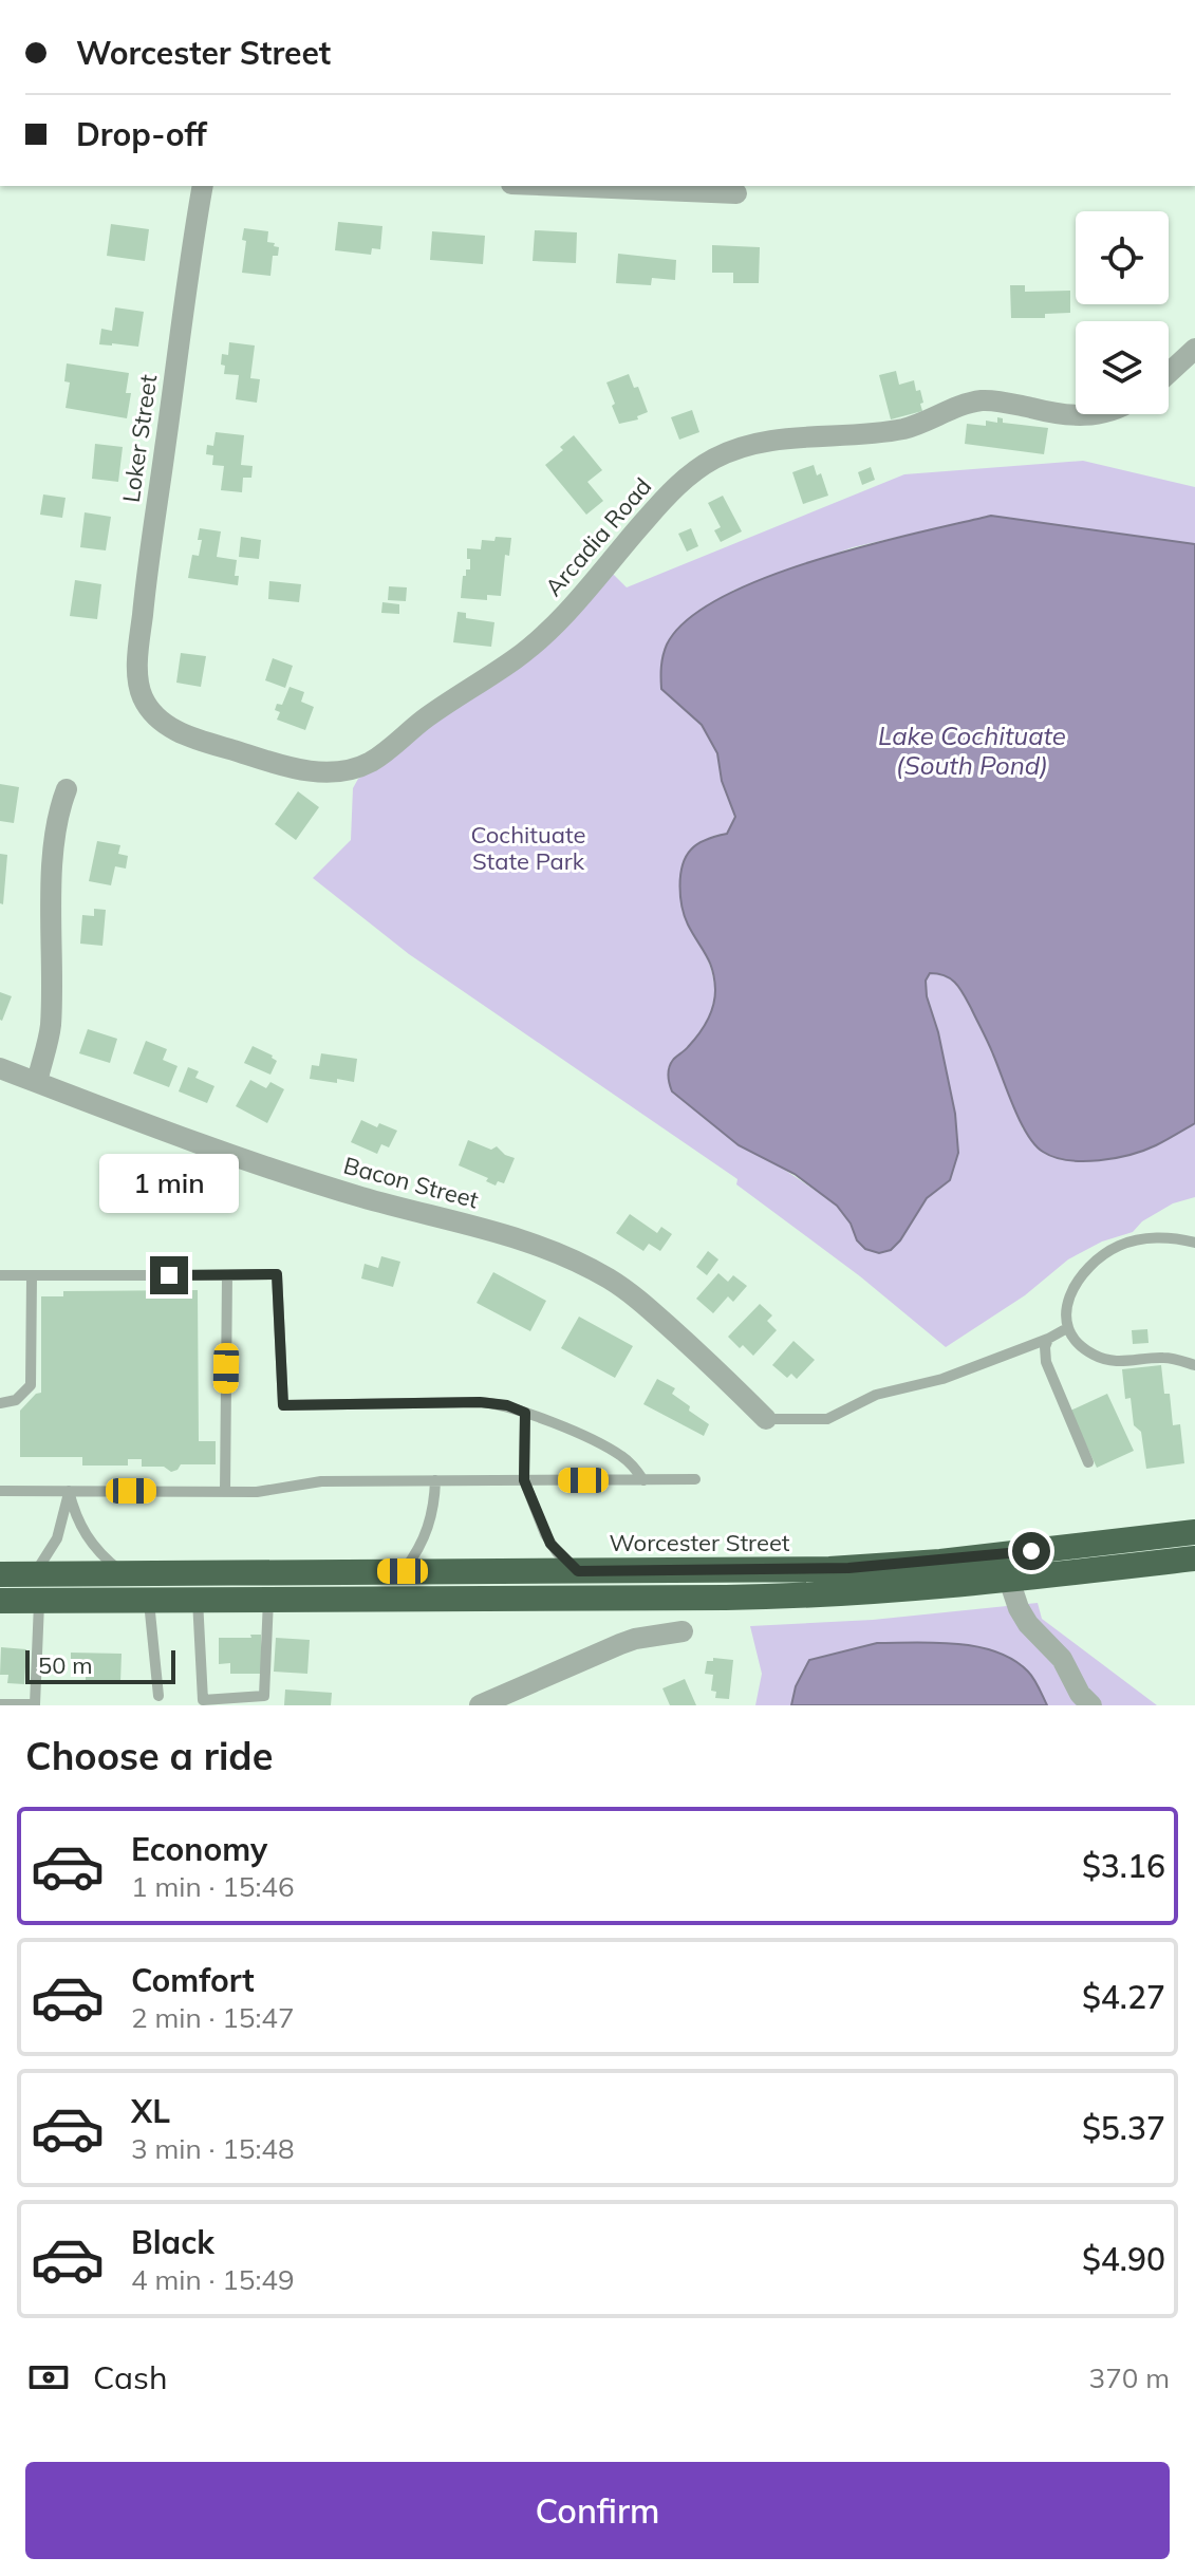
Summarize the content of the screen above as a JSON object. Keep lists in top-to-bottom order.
{
  "streets": {
    "highway": ["Worcester Street"],
    "street": ["Loker Street", "Arcadia Road", "Bacon Street"]
  },
  "crossings": [
    ["Loker Street", "Arcadia Road"]
  ],
  "water": ["Lake Cochituate (South Pond)"],
  "parks": ["Cochituate State Park"],
  "scale_bar": "50 m",
  "page": {
    "banner": ["Worcester Street", "Drop-off"],
    "bubble": "1 min",
    "scale": "50 m",
    "heading": "Choose a ride",
    "list": [
      {
        "name": "Economy",
        "note": "1 min · 15:46",
        "value": "$3.16"
      },
      {
        "name": "Comfort",
        "note": "2 min · 15:47",
        "value": "$4.27"
      },
      {
        "name": "XL",
        "note": "3 min · 15:48",
        "value": "$5.37"
      },
      {
        "name": "Black",
        "note": "4 min · 15:49",
        "value": "$4.90"
      }
    ],
    "pay": ["Cash", "370 m"],
    "buttons": "Confirm"
  }
}
